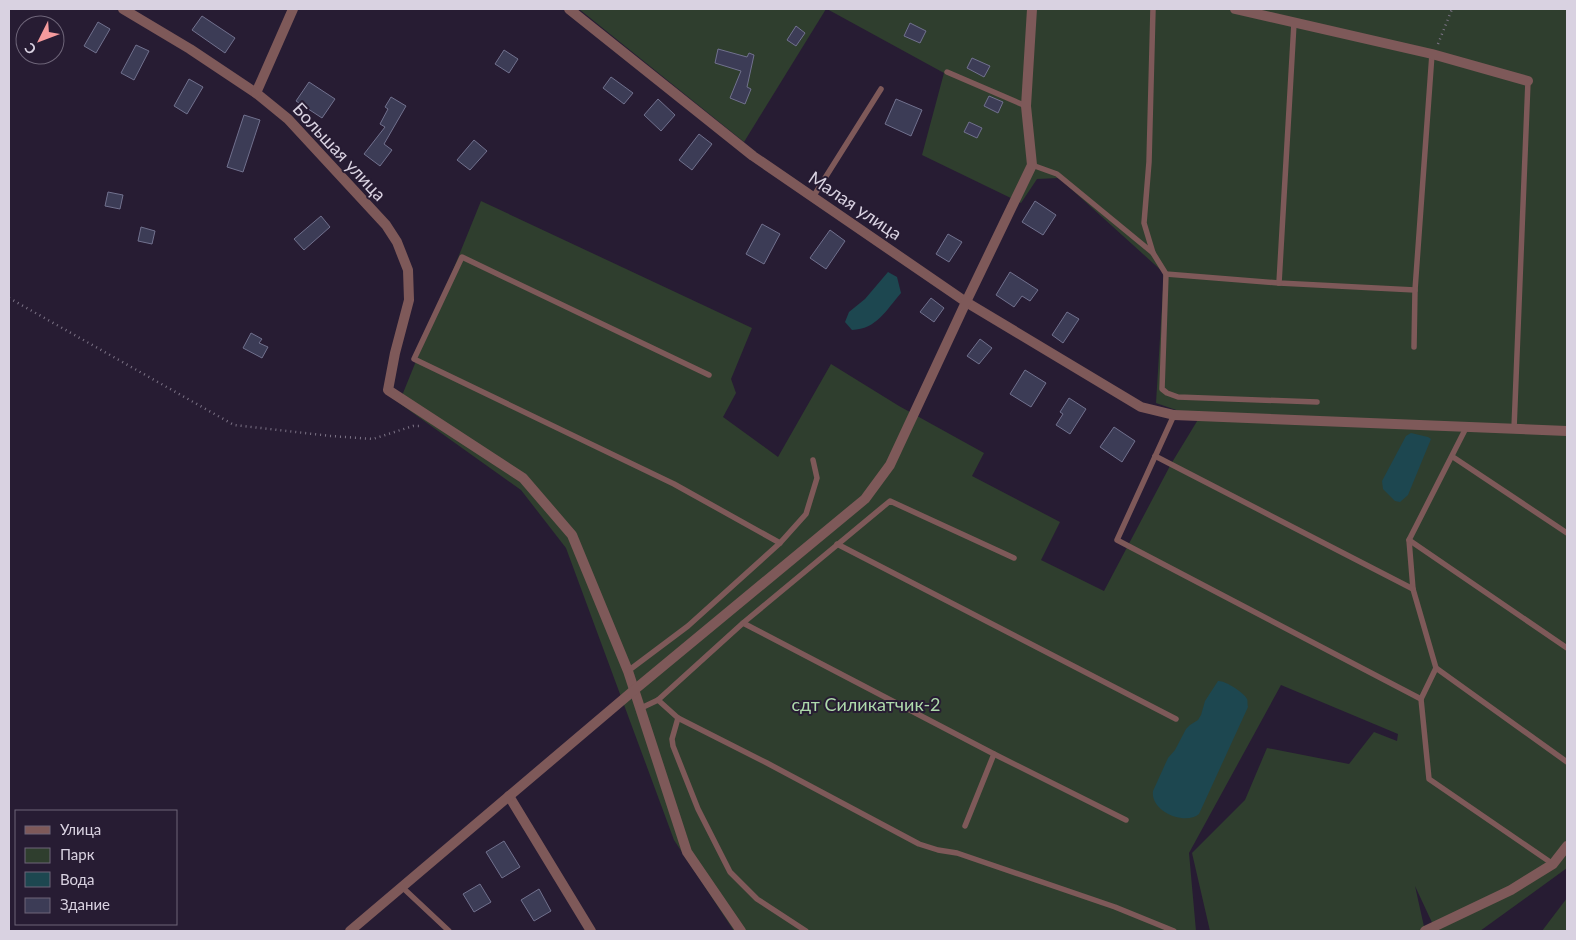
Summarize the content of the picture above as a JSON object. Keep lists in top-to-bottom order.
{
  "streets": {
    "street": ["Большая улица", "Малая улица"]
  },
  "parks": ["сдт Силикатчик-2"],
  "legend": [
    "Улица",
    "Парк",
    "Вода",
    "Здание"
  ],
  "north": "bottom left"
}
